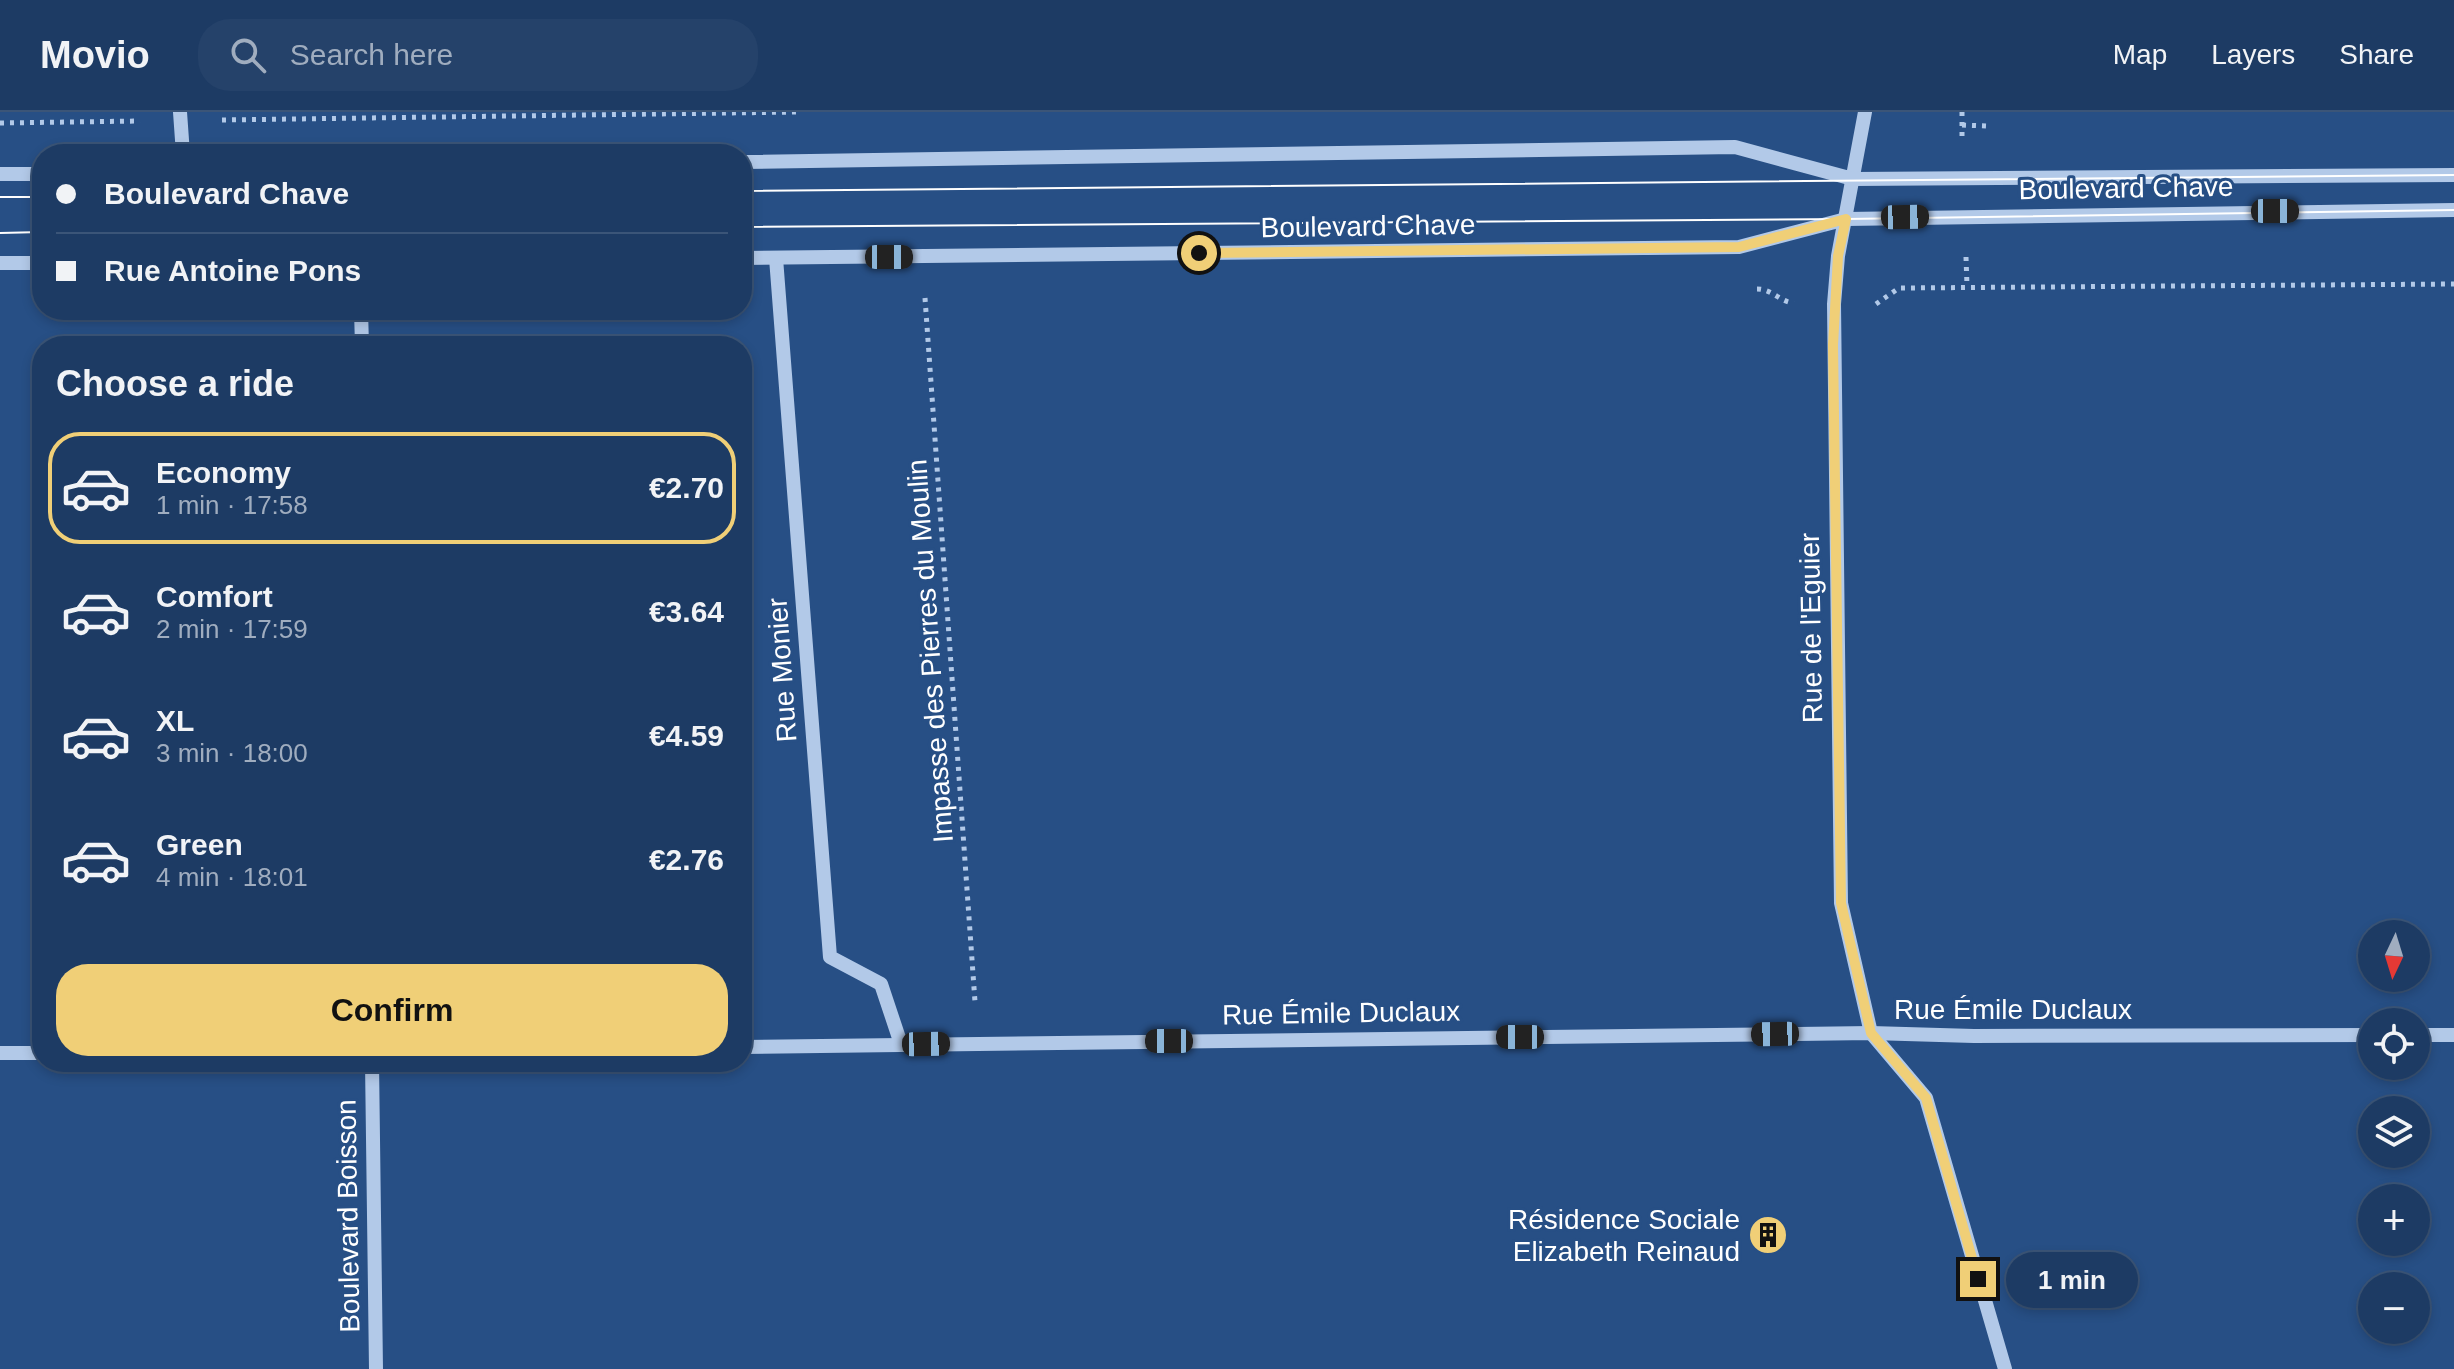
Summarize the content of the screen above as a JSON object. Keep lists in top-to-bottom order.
{
  "streets": {
    "street": [
      "Boulevard Chave",
      "Rue de l'Eguier",
      "Rue Monier",
      "Rue Émile Duclaux",
      "Boulevard Boisson"
    ],
    "path": ["Impasse des Pierres du Moulin"]
  },
  "crossings": [
    ["Boulevard Chave", "Rue de l'Eguier"],
    ["Boulevard Chave", "Impasse des Pierres du Moulin"],
    ["Boulevard Chave", "Rue Monier"],
    ["Rue de l'Eguier", "Rue Émile Duclaux"],
    ["Impasse des Pierres du Moulin", "Rue Émile Duclaux"],
    ["Rue Monier", "Rue Émile Duclaux"]
  ],
  "places": {
    "building": ["Résidence Sociale Elizabeth Reinaud"]
  },
  "north": "bottom",
  "page": {
    "header": "Movio",
    "search": "Search here",
    "nav": ["Map", "Layers", "Share"],
    "banner": ["Boulevard Chave", "Rue Antoine Pons"],
    "heading": "Choose a ride",
    "list": [
      {
        "name": "Economy",
        "note": "1 min · 17:58",
        "value": "€2.70"
      },
      {
        "name": "Comfort",
        "note": "2 min · 17:59",
        "value": "€3.64"
      },
      {
        "name": "XL",
        "note": "3 min · 18:00",
        "value": "€4.59"
      },
      {
        "name": "Green",
        "note": "4 min · 18:01",
        "value": "€2.76"
      }
    ],
    "map_buttons": ["+", "−"],
    "buttons": "Confirm",
    "bubble": "1 min"
  }
}
